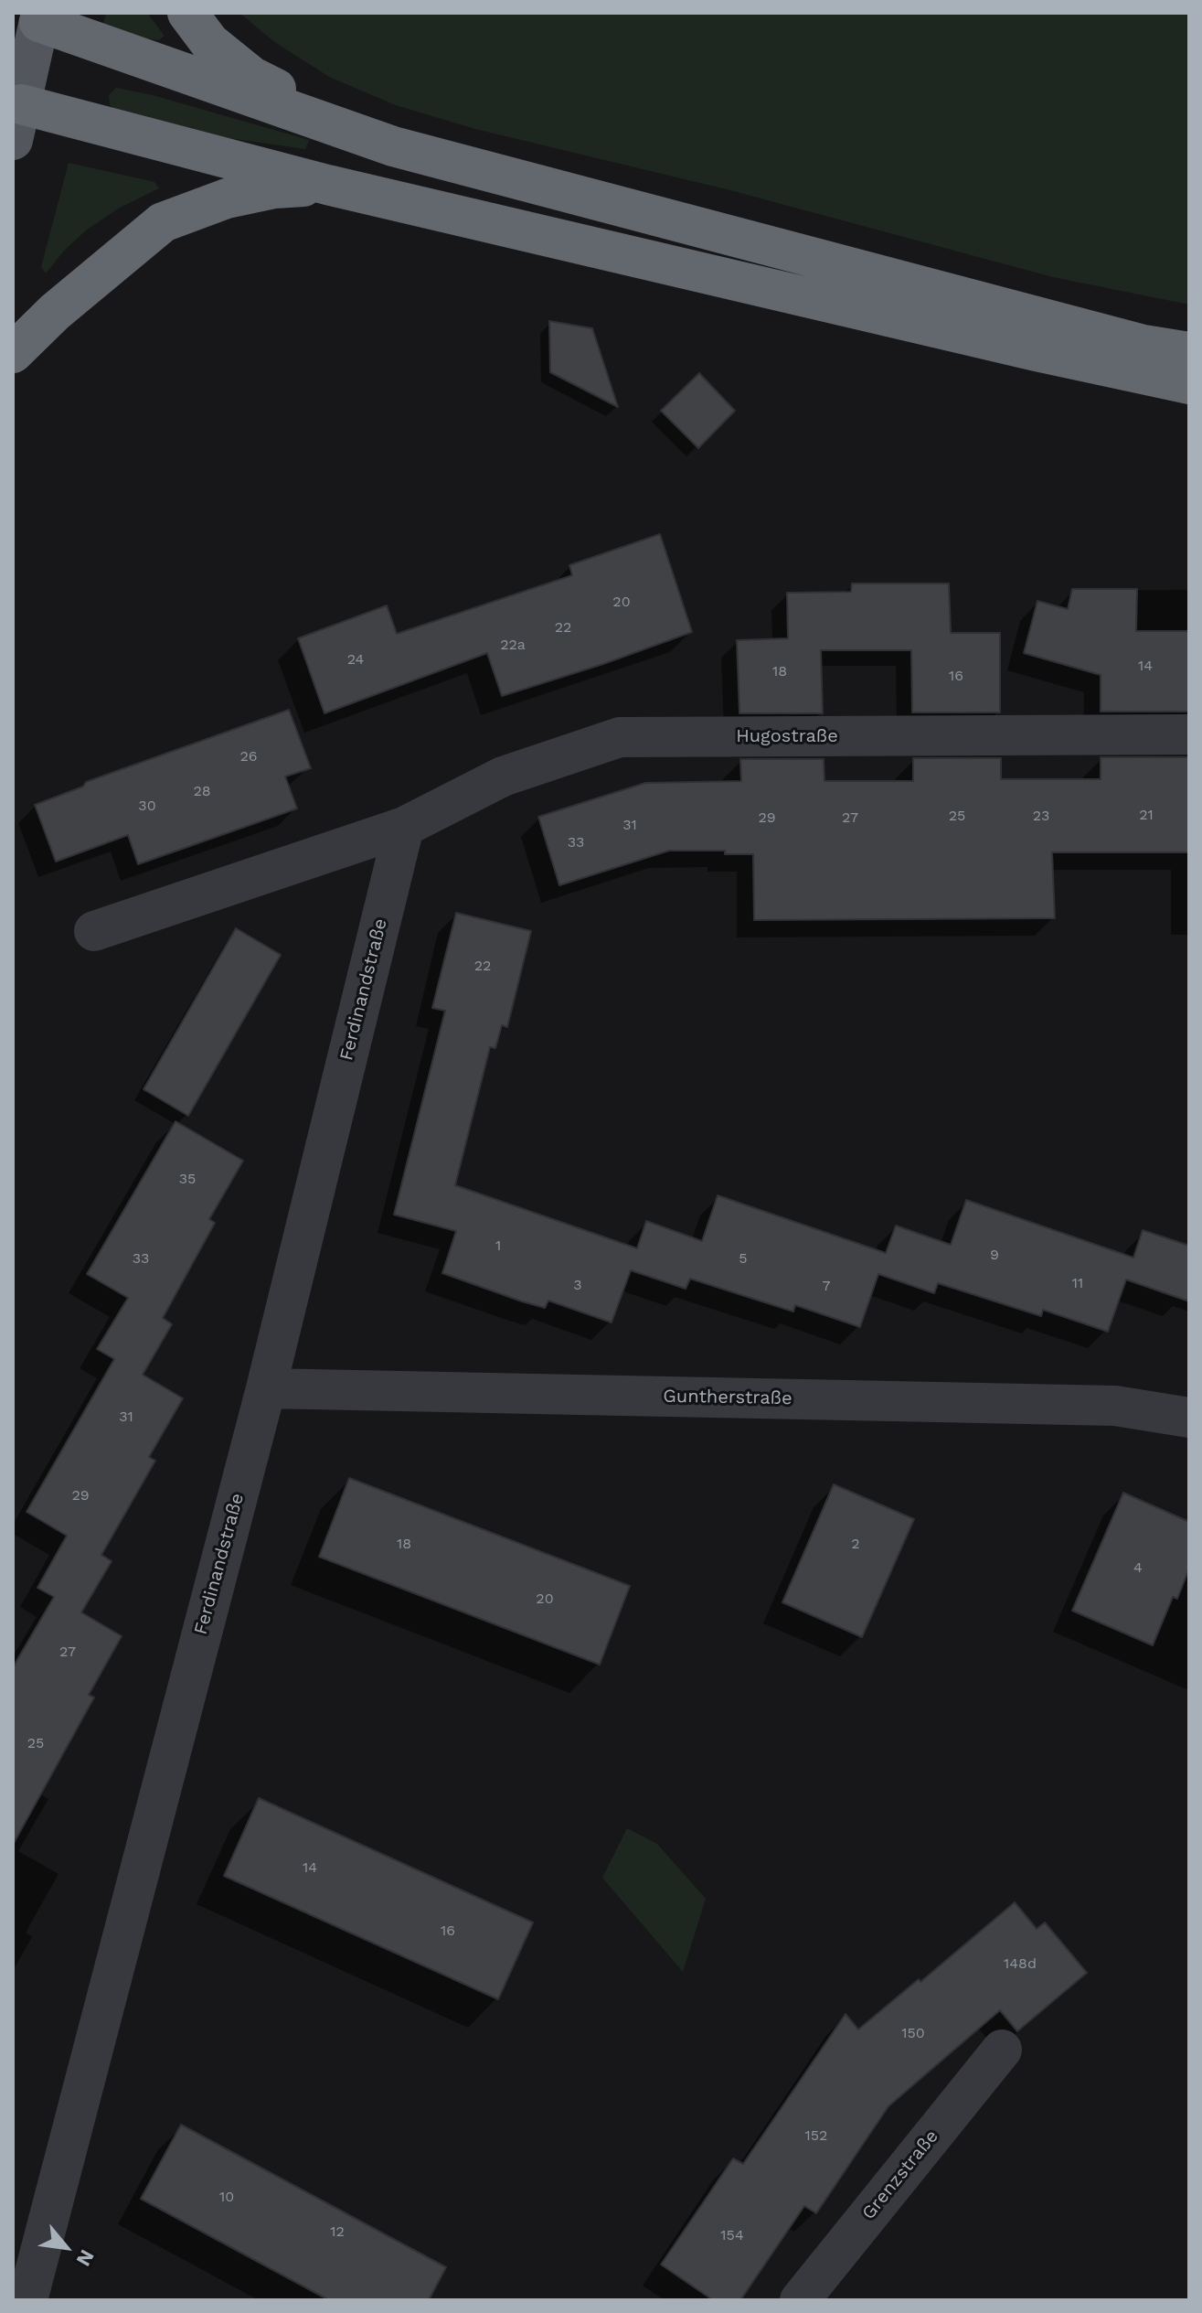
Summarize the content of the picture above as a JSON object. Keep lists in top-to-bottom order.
{
  "streets": {
    "street": [
      "Hugostraße",
      "Ferdinandstraße",
      "Guntherstraße",
      "Grenzstraße"
    ]
  },
  "crossings": [
    ["Hugostraße", "Ferdinandstraße"],
    ["Ferdinandstraße", "Guntherstraße"]
  ],
  "house_numbers": [
    "20",
    "22",
    "22a",
    "24",
    "14",
    "18",
    "16",
    "26",
    "28",
    "30",
    "21",
    "25",
    "23",
    "29",
    "27",
    "31",
    "33",
    "22",
    "35",
    "1",
    "9",
    "33",
    "5",
    "11",
    "3",
    "7",
    "31",
    "29",
    "18",
    "2",
    "4",
    "20",
    "27",
    "25",
    "14",
    "16",
    "148d",
    "150",
    "152",
    "10",
    "12",
    "154"
  ],
  "north": "bottom right"
}
